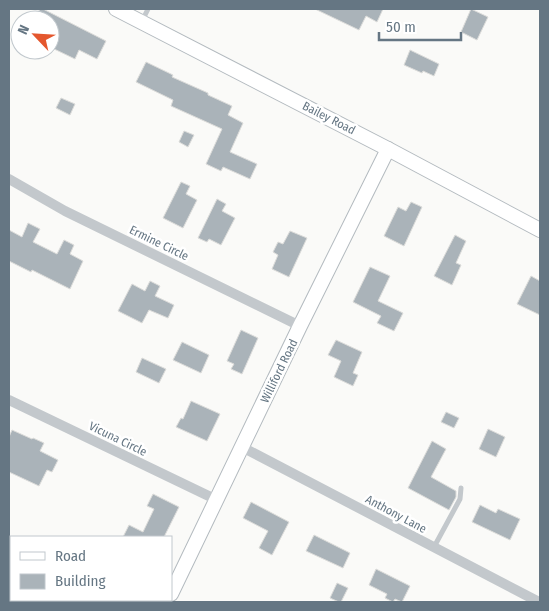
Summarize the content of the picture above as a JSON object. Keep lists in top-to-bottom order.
{
  "streets": {
    "street": [
      "Bailey Road",
      "Ermine Circle",
      "Williford Road",
      "Vicuna Circle",
      "Anthony Lane"
    ]
  },
  "crossings": [
    ["Bailey Road", "Williford Road"],
    ["Ermine Circle", "Williford Road"],
    ["Williford Road", "Vicuna Circle"],
    ["Williford Road", "Anthony Lane"]
  ],
  "legend": ["Road", "Building"],
  "scale_bar": "50 m",
  "north": "top left"
}
